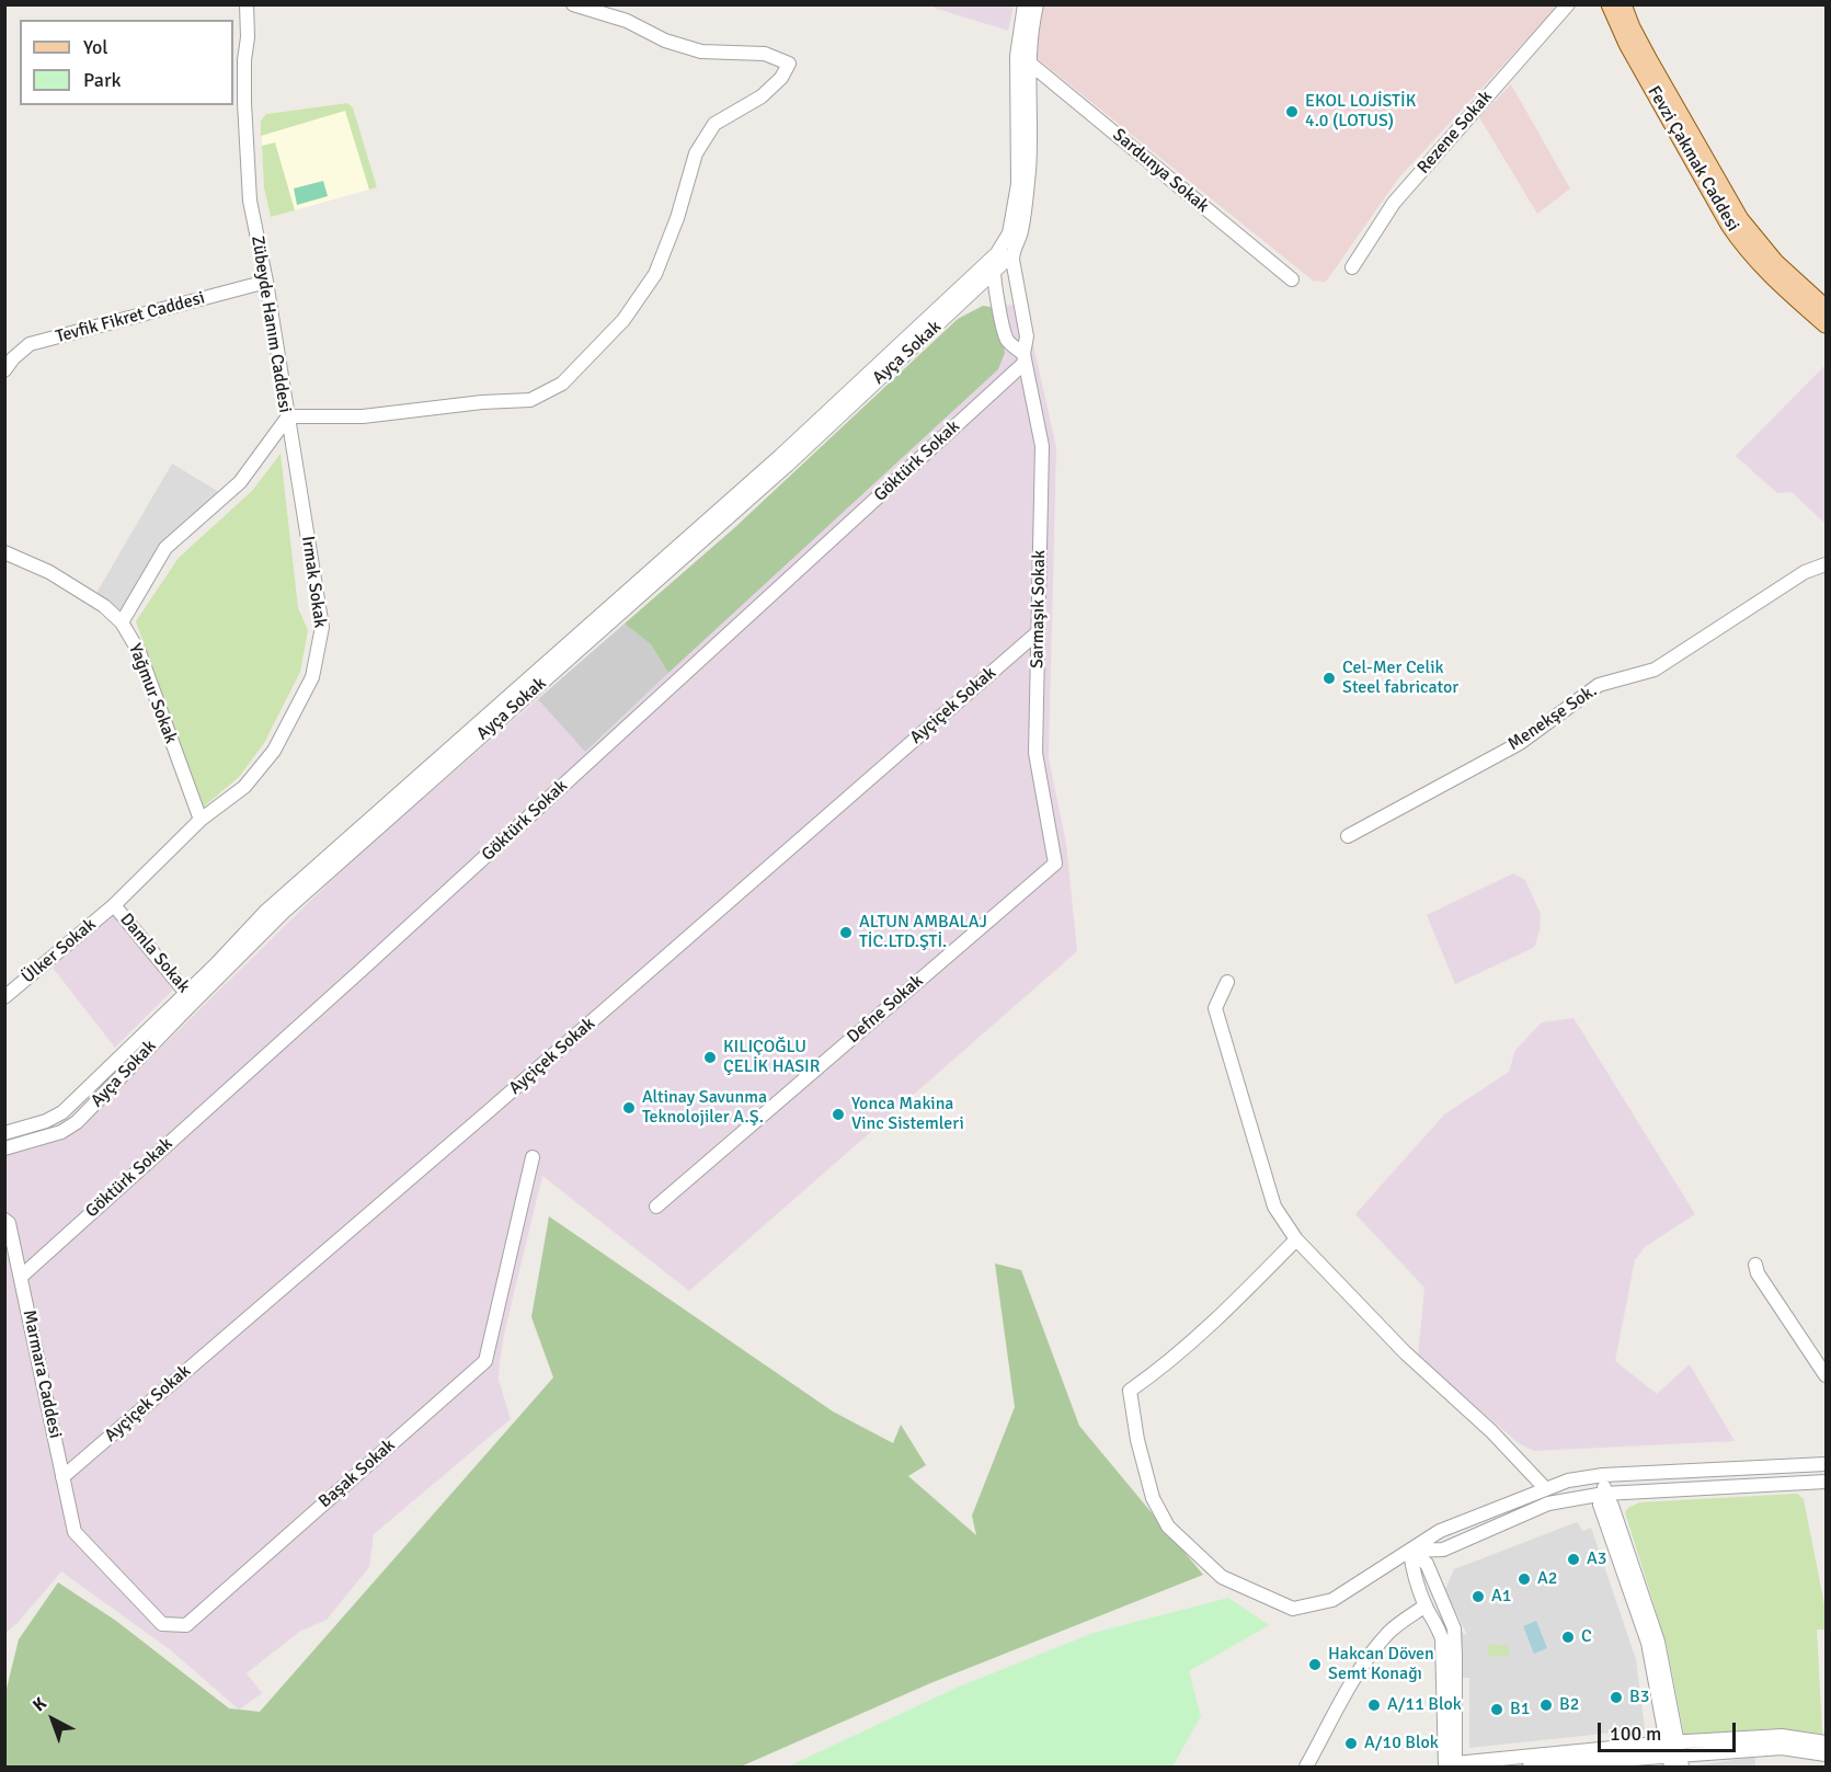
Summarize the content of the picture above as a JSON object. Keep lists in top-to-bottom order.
{
  "streets": {
    "main road": ["Fevzi Çakmak Caddesi"],
    "street": [
      "Rezene Sokak",
      "Sardunya Sokak",
      "Tevfik Fikret Caddesi",
      "Zübeyde Hanım Caddesi",
      "Ayça Sokak",
      "Göktürk Sokak",
      "Irmak Sokak",
      "Sarmaşık Sokak",
      "Yağmur Sokak",
      "Ayçiçek Sokak",
      "Menekşe Sok.",
      "Ülker Sokak",
      "Damla Sokak",
      "Defne Sokak",
      "Marmara Caddesi",
      "Başak Sokak"
    ]
  },
  "crossings": [
    ["Sardunya Sokak", "Sarmaşık Sokak"],
    ["Tevfik Fikret Caddesi", "Zübeyde Hanım Caddesi"],
    ["Zübeyde Hanım Caddesi", "Irmak Sokak"],
    ["Zübeyde Hanım Caddesi", "Yağmur Sokak"],
    ["Ayça Sokak", "Sarmaşık Sokak"],
    ["Ayça Sokak", "Damla Sokak"],
    ["Göktürk Sokak", "Sarmaşık Sokak"],
    ["Göktürk Sokak", "Marmara Caddesi"],
    ["Irmak Sokak", "Yağmur Sokak"],
    ["Irmak Sokak", "Ülker Sokak"],
    ["Irmak Sokak", "Damla Sokak"],
    ["Sarmaşık Sokak", "Ayçiçek Sokak"],
    ["Sarmaşık Sokak", "Defne Sokak"],
    ["Ayçiçek Sokak", "Marmara Caddesi"],
    ["Ülker Sokak", "Damla Sokak"],
    ["Marmara Caddesi", "Başak Sokak"]
  ],
  "places": [
    "EKOL LOJİSTİK 4.0 (LOTUS)",
    "Cel-Mer Celik Steel fabricator",
    "ALTUN AMBALAJ TİC.LTD.ŞTİ.",
    "KILIÇOĞLU ÇELİK HASIR",
    "Altinay Savunma Teknolojiler A.Ş.",
    "Yonca Makina Vinc Sistemleri",
    "A3",
    "A2",
    "A1",
    "C",
    "Hakcan Döven Semt Konağı",
    "B3",
    "A/11 Blok",
    "B2",
    "B1",
    "A/10 Blok"
  ],
  "legend": ["Yol", "Park"],
  "scale_bar": "100 m",
  "north": "top left"
}
